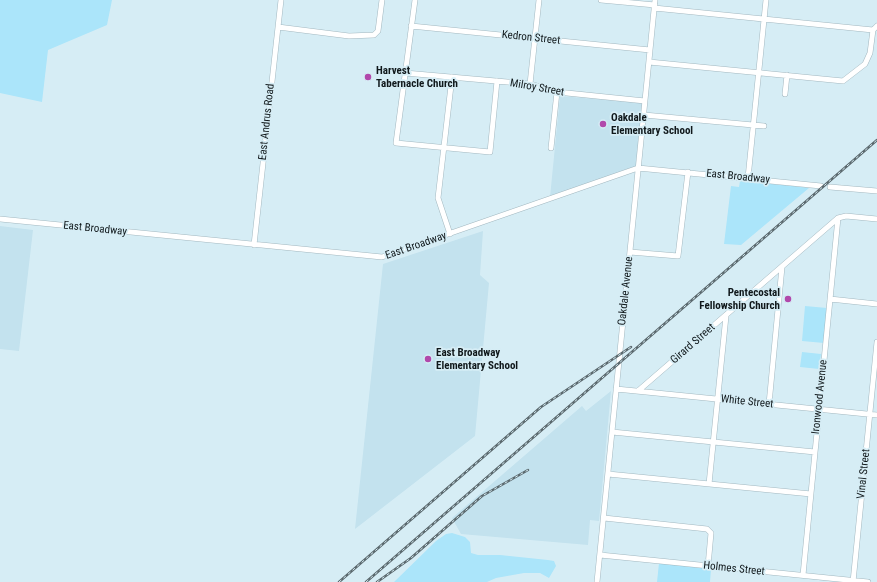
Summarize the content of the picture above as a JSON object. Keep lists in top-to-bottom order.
{
  "streets": {
    "street": [
      "Kedron Street",
      "Milroy Street",
      "East Andrus Road",
      "East Broadway",
      "Oakdale Avenue",
      "Girard Street",
      "Ironwood Avenue",
      "White Street",
      "Vinal Street",
      "Holmes Street"
    ]
  },
  "crossings": [
    ["Kedron Street", "Oakdale Avenue"],
    ["Milroy Street", "Oakdale Avenue"],
    ["East Andrus Road", "East Broadway"],
    ["East Broadway", "Oakdale Avenue"],
    ["Oakdale Avenue", "White Street"],
    ["Oakdale Avenue", "Holmes Street"],
    ["Girard Street", "Ironwood Avenue"],
    ["Girard Street", "White Street"],
    ["Ironwood Avenue", "White Street"],
    ["Ironwood Avenue", "Holmes Street"],
    ["White Street", "Vinal Street"],
    ["Vinal Street", "Holmes Street"]
  ],
  "places": [
    "Harvest Tabernacle Church",
    "Oakdale Elementary School",
    "Pentecostal Fellowship Church",
    "East Broadway Elementary School"
  ]
}
